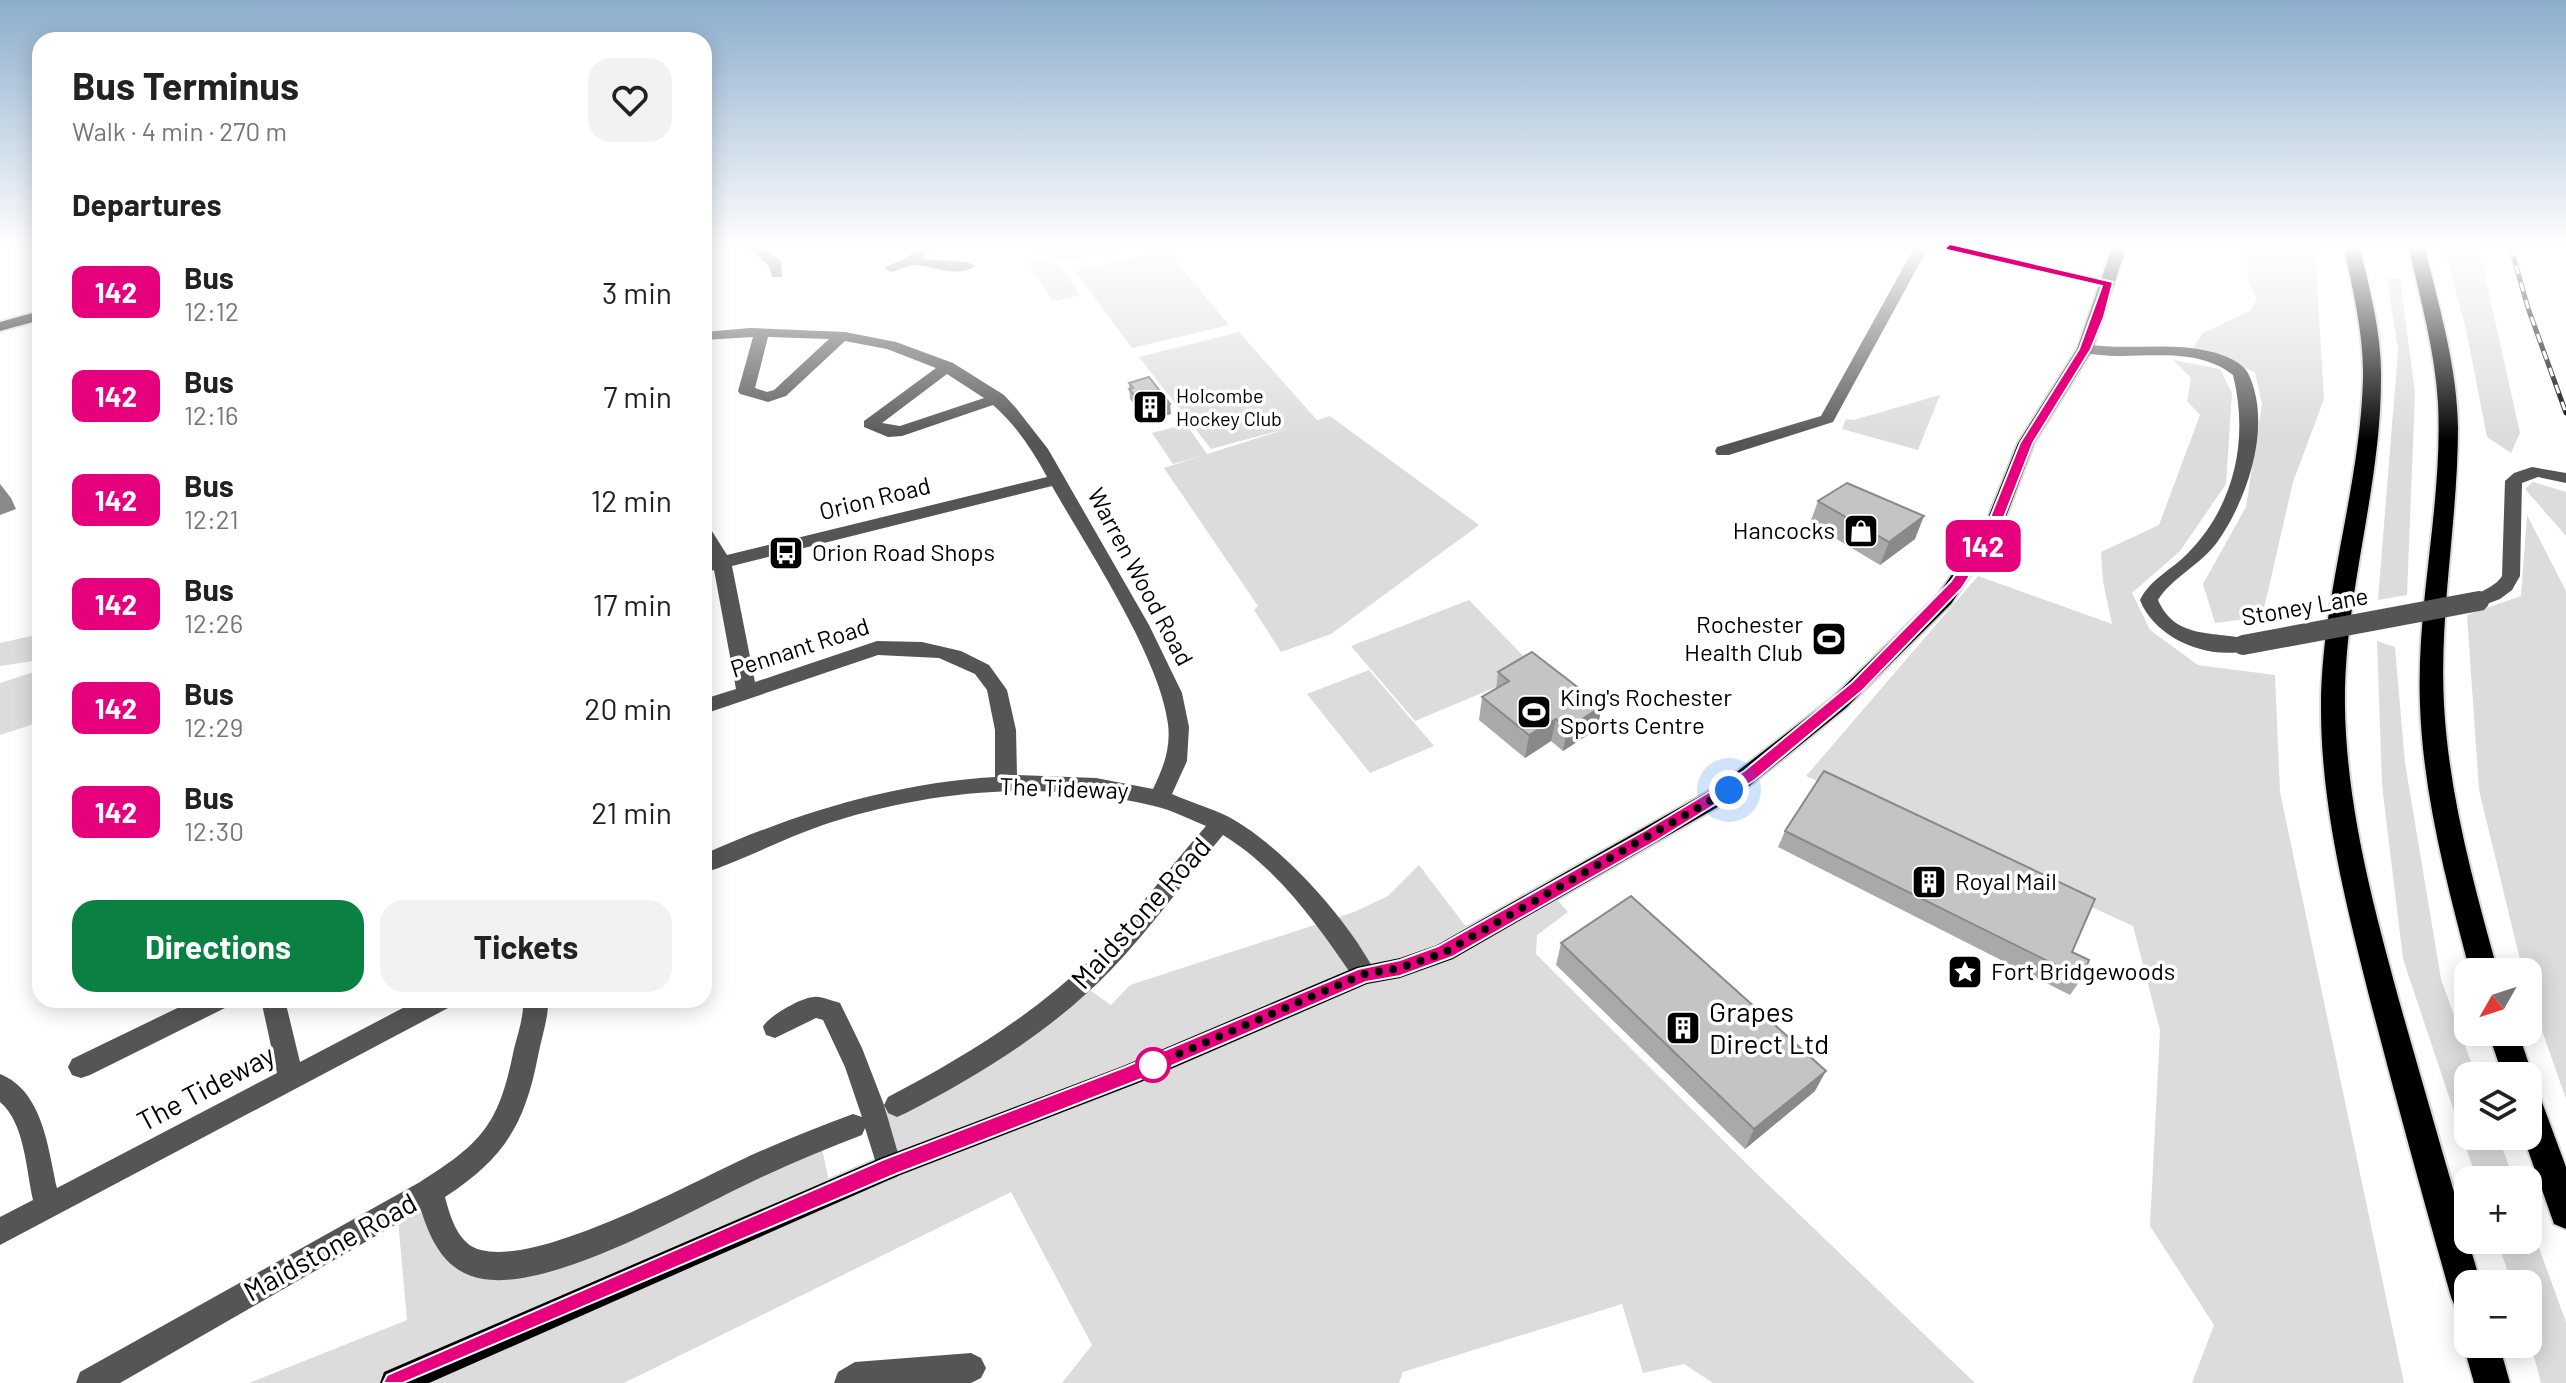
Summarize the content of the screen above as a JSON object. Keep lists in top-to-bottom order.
{
  "streets": {
    "street": [
      "Orion Road",
      "Warren Wood Road",
      "Stoney Lane",
      "Pennant Road",
      "The Tideway",
      "Maidstone Road"
    ]
  },
  "crossings": [
    ["Orion Road", "Warren Wood Road"],
    ["Warren Wood Road", "The Tideway"],
    ["Pennant Road", "The Tideway"],
    ["The Tideway", "Maidstone Road"]
  ],
  "places": {
    "building": ["Holcombe Hockey Club", "Royal Mail", "Grapes Direct Ltd"],
    "shop": ["Hancocks"],
    "bus stop": ["Orion Road Shops"],
    "sports": ["Rochester Health Club", "King's Rochester Sports Centre"],
    "place": ["Fort Bridgewoods"]
  },
  "lines": ["bus line 142"],
  "north": "bottom left",
  "page": {
    "on_map": "142",
    "heading": [
      ["Bus Terminus", "Walk · 4 min · 270 m"],
      "Departures"
    ],
    "list": [
      {
        "mark": "142",
        "name": "Bus",
        "note": "12:12",
        "value": "3 min"
      },
      {
        "mark": "142",
        "name": "Bus",
        "note": "12:16",
        "value": "7 min"
      },
      {
        "mark": "142",
        "name": "Bus",
        "note": "12:21",
        "value": "12 min"
      },
      {
        "mark": "142",
        "name": "Bus",
        "note": "12:26",
        "value": "17 min"
      },
      {
        "mark": "142",
        "name": "Bus",
        "note": "12:29",
        "value": "20 min"
      },
      {
        "mark": "142",
        "name": "Bus",
        "note": "12:30",
        "value": "21 min"
      }
    ],
    "buttons": ["Directions", "Tickets"],
    "map_buttons": ["+", "−"]
  }
}
